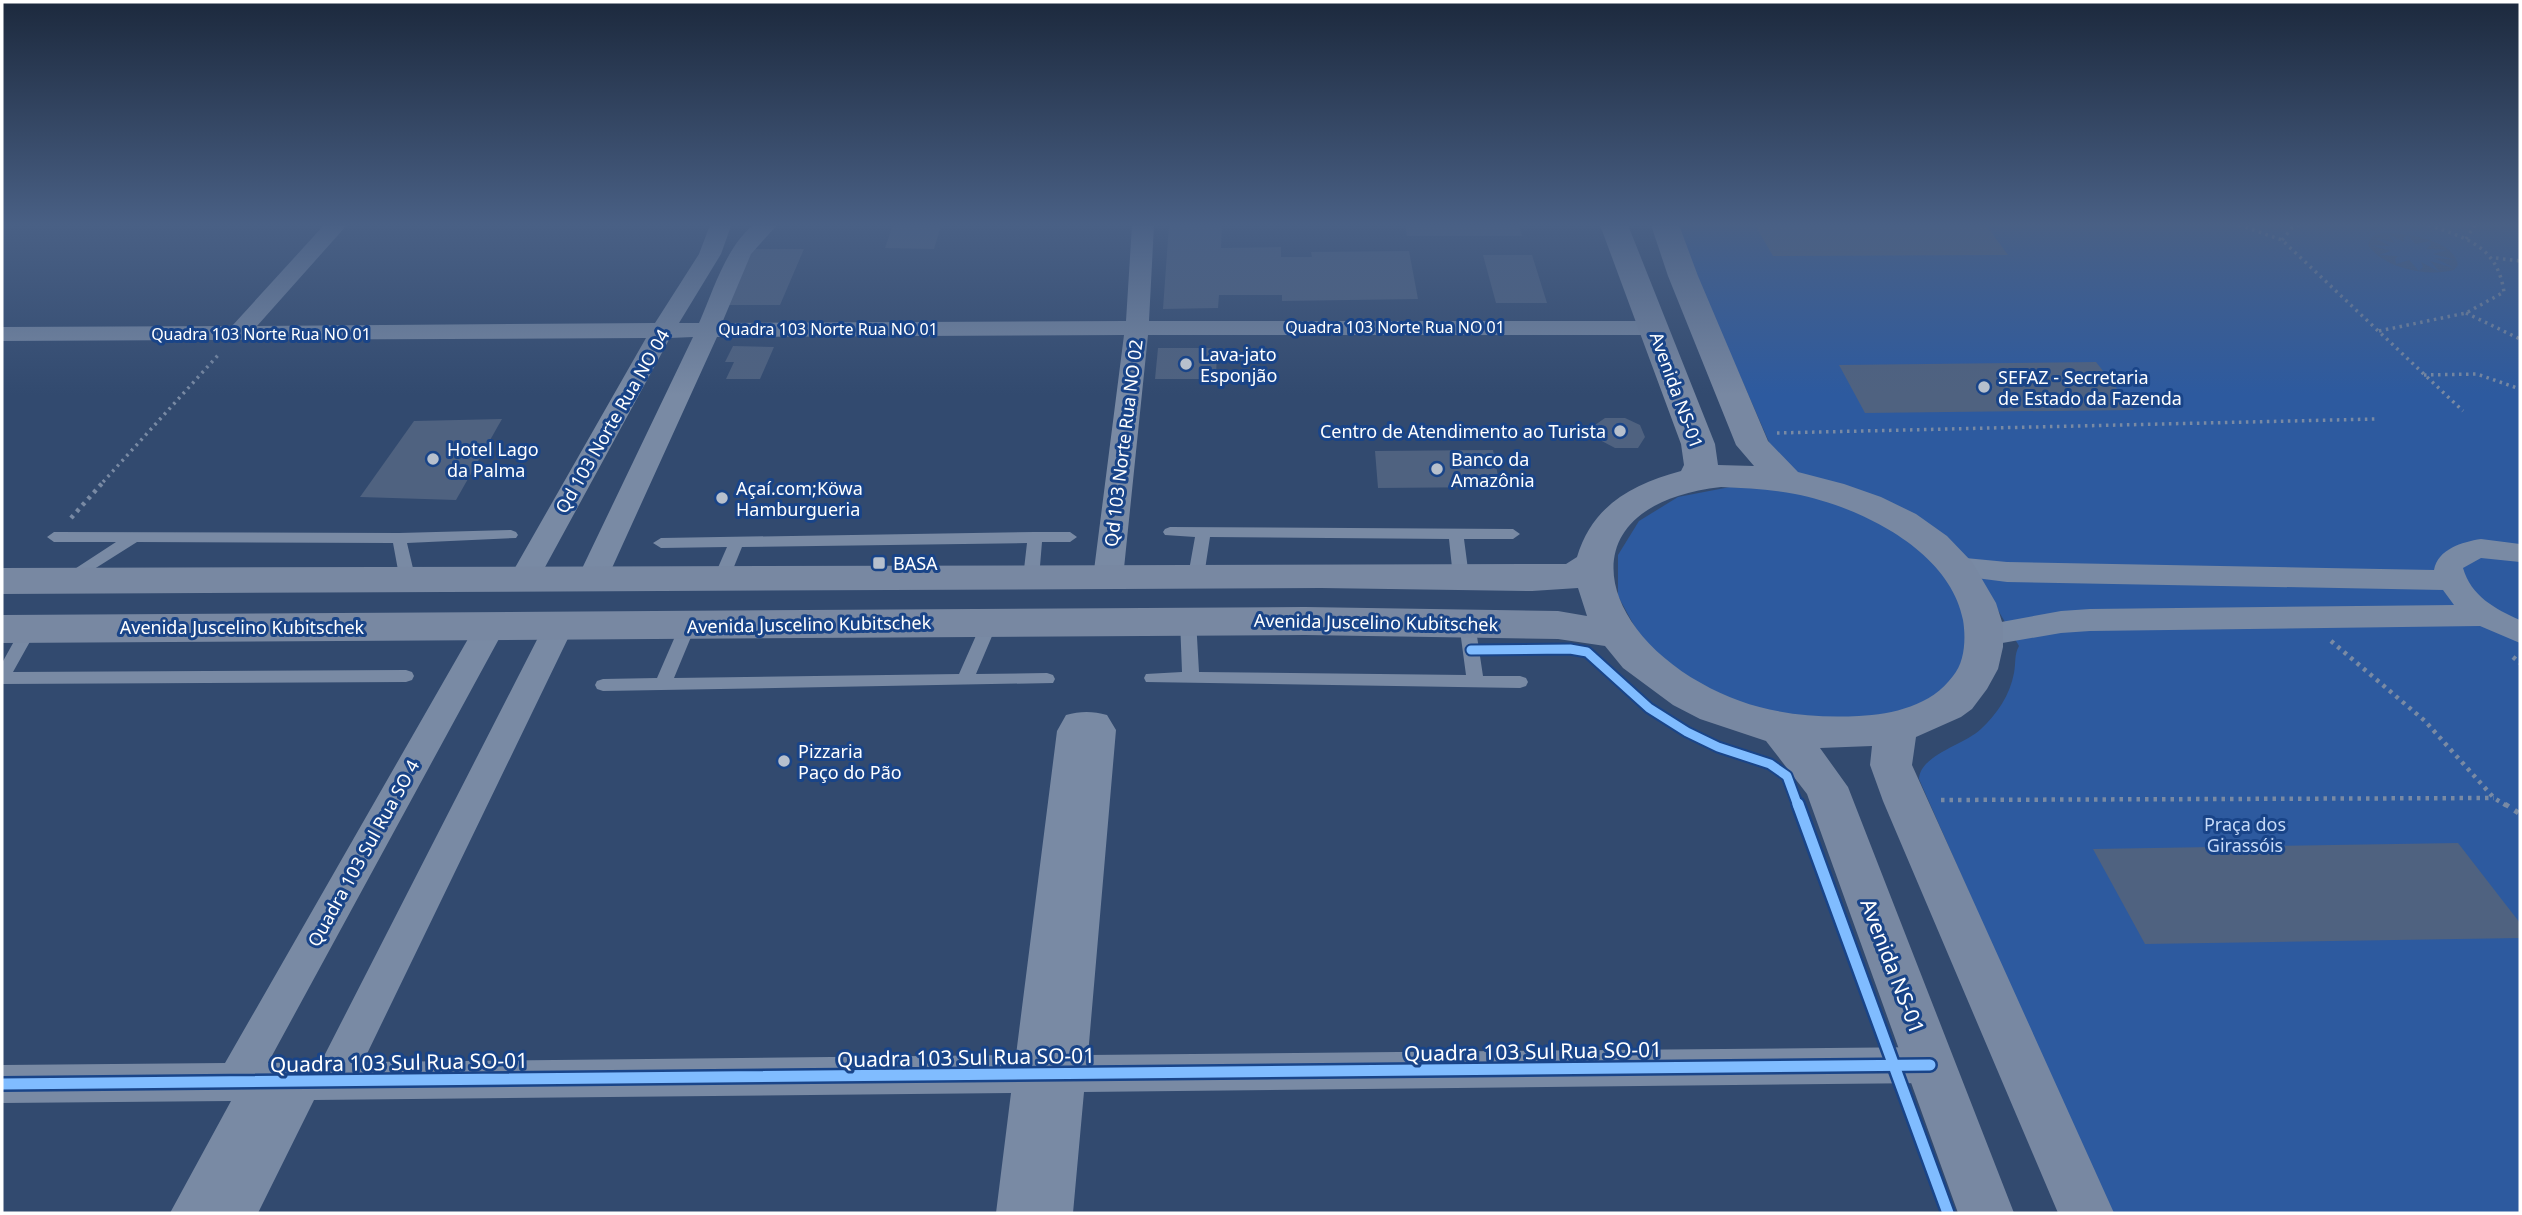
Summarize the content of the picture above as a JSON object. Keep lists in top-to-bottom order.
{
  "streets": {
    "main road": ["Avenida NS-01", "Avenida Juscelino Kubitschek"],
    "street": [
      "Quadra 103 Norte Rua NO 01",
      "Qd 103 Norte Rua NO 04",
      "Qd 103 Norte Rua NO 02",
      "Quadra 103 Sul Rua SO 4",
      "Quadra 103 Sul Rua SO-01"
    ]
  },
  "crossings": [
    ["Quadra 103 Norte Rua NO 01", "Avenida NS-01"],
    ["Quadra 103 Norte Rua NO 01", "Qd 103 Norte Rua NO 04"],
    ["Quadra 103 Norte Rua NO 01", "Qd 103 Norte Rua NO 02"],
    ["Avenida NS-01", "Quadra 103 Sul Rua SO-01"],
    ["Avenida Juscelino Kubitschek", "Quadra 103 Sul Rua SO 4"],
    ["Quadra 103 Sul Rua SO 4", "Quadra 103 Sul Rua SO-01"]
  ],
  "parks": ["Praça dos Girassóis"],
  "places": {
    "other": [
      "Lava-jato Esponjão",
      "SEFAZ - Secretaria de Estado da Fazenda",
      "Centro de Atendimento ao Turista",
      "Hotel Lago da Palma",
      "Banco da Amazônia",
      "Açaí.com;Köwa Hamburgueria",
      "Pizzaria Paço do Pão"
    ],
    "transit": ["BASA"]
  }
}
